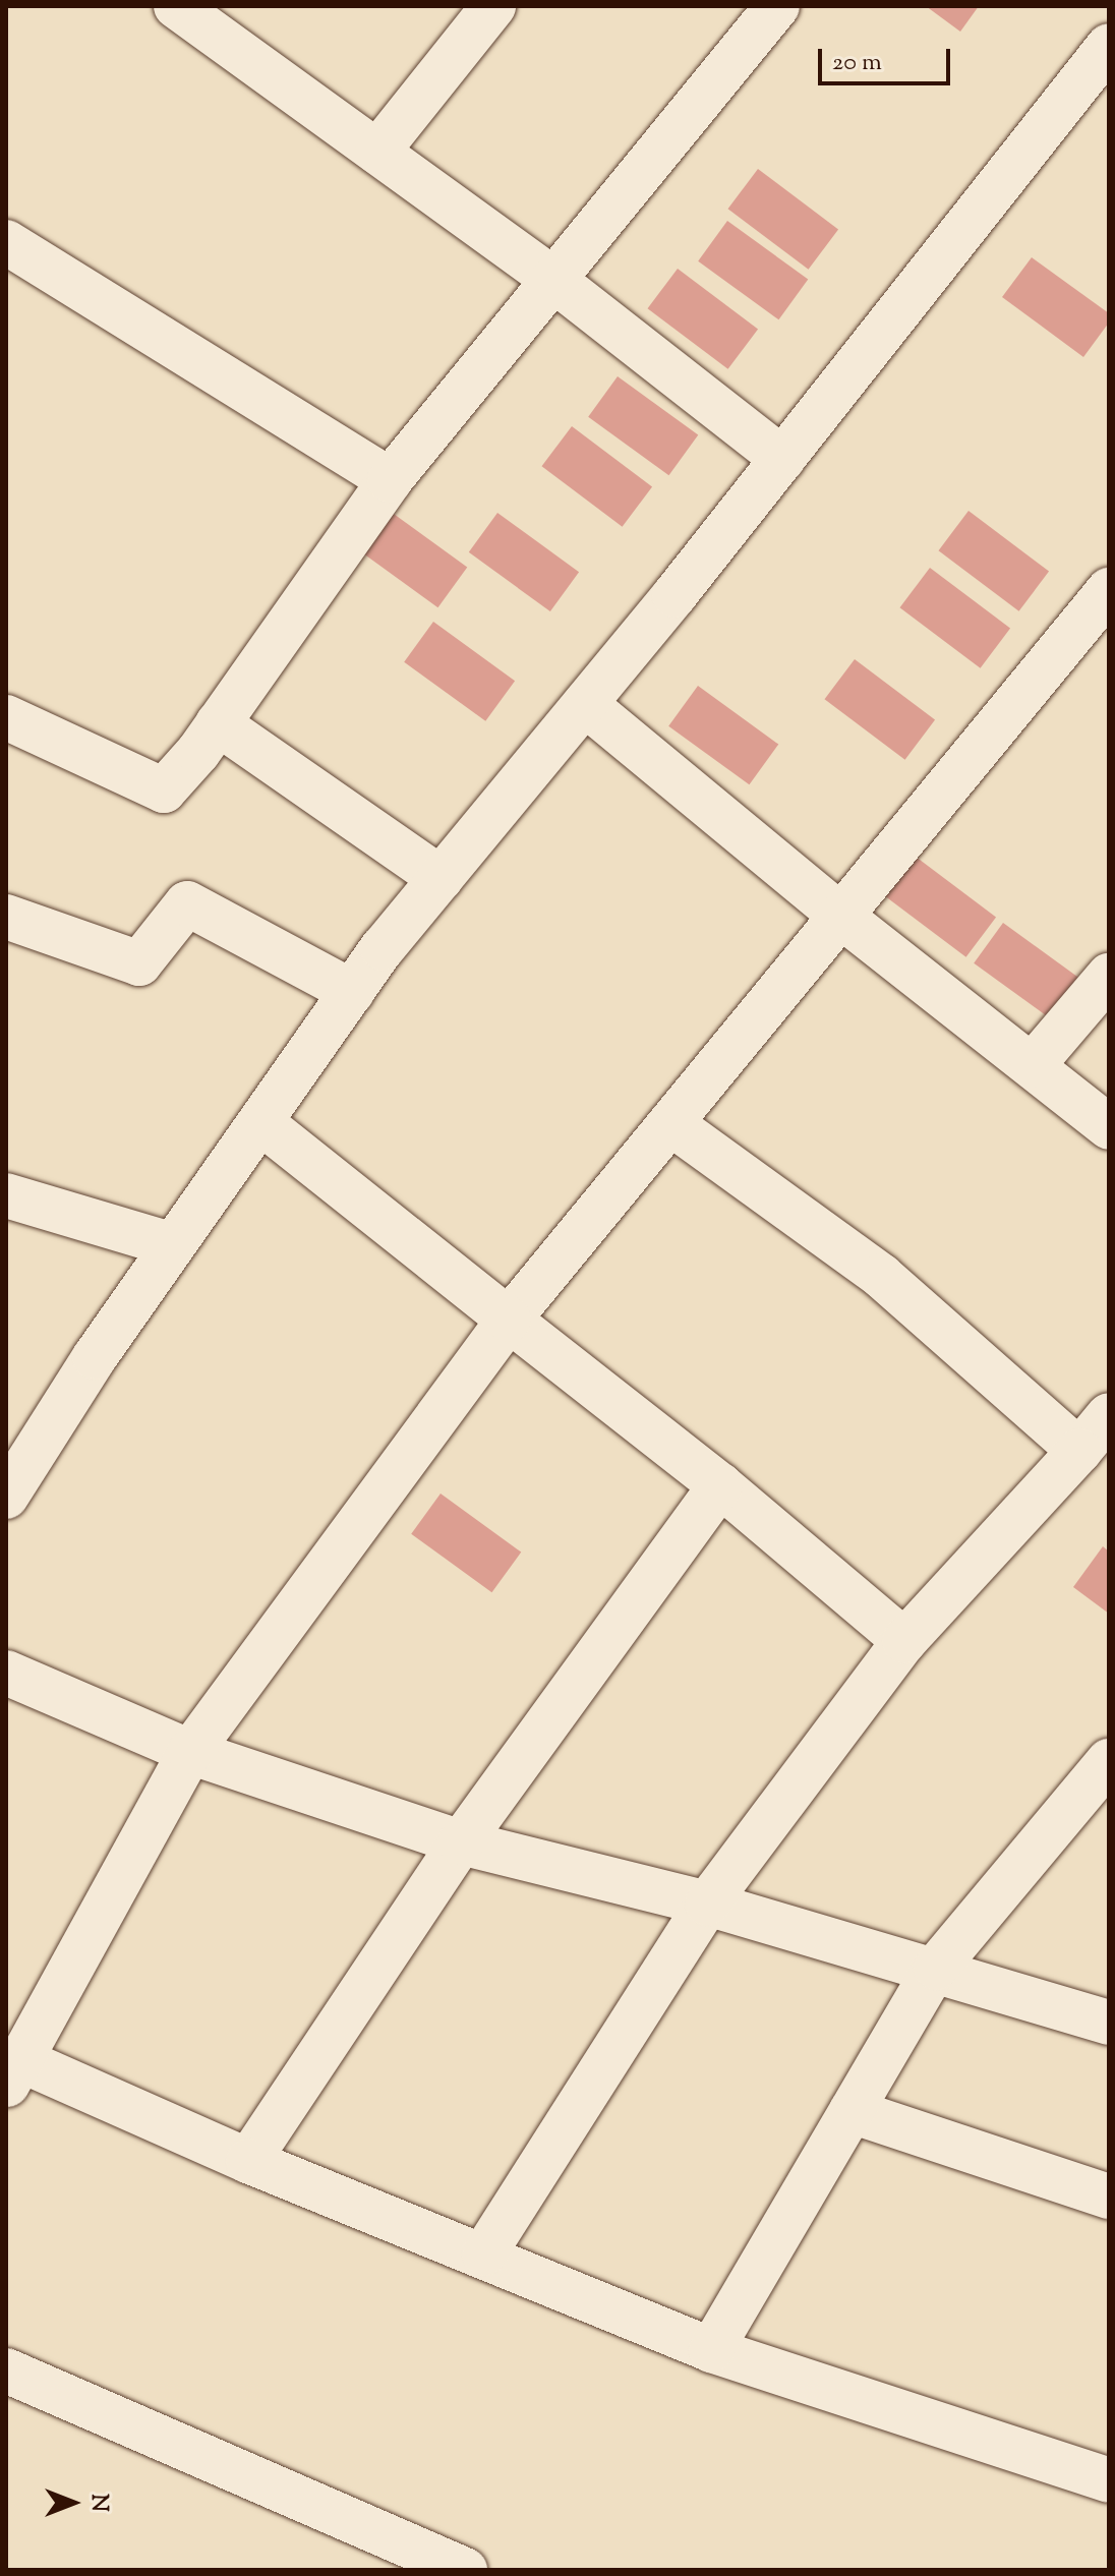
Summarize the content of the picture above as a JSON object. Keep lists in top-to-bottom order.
{
  "scale_bar": "20 m",
  "north": "right"
}
